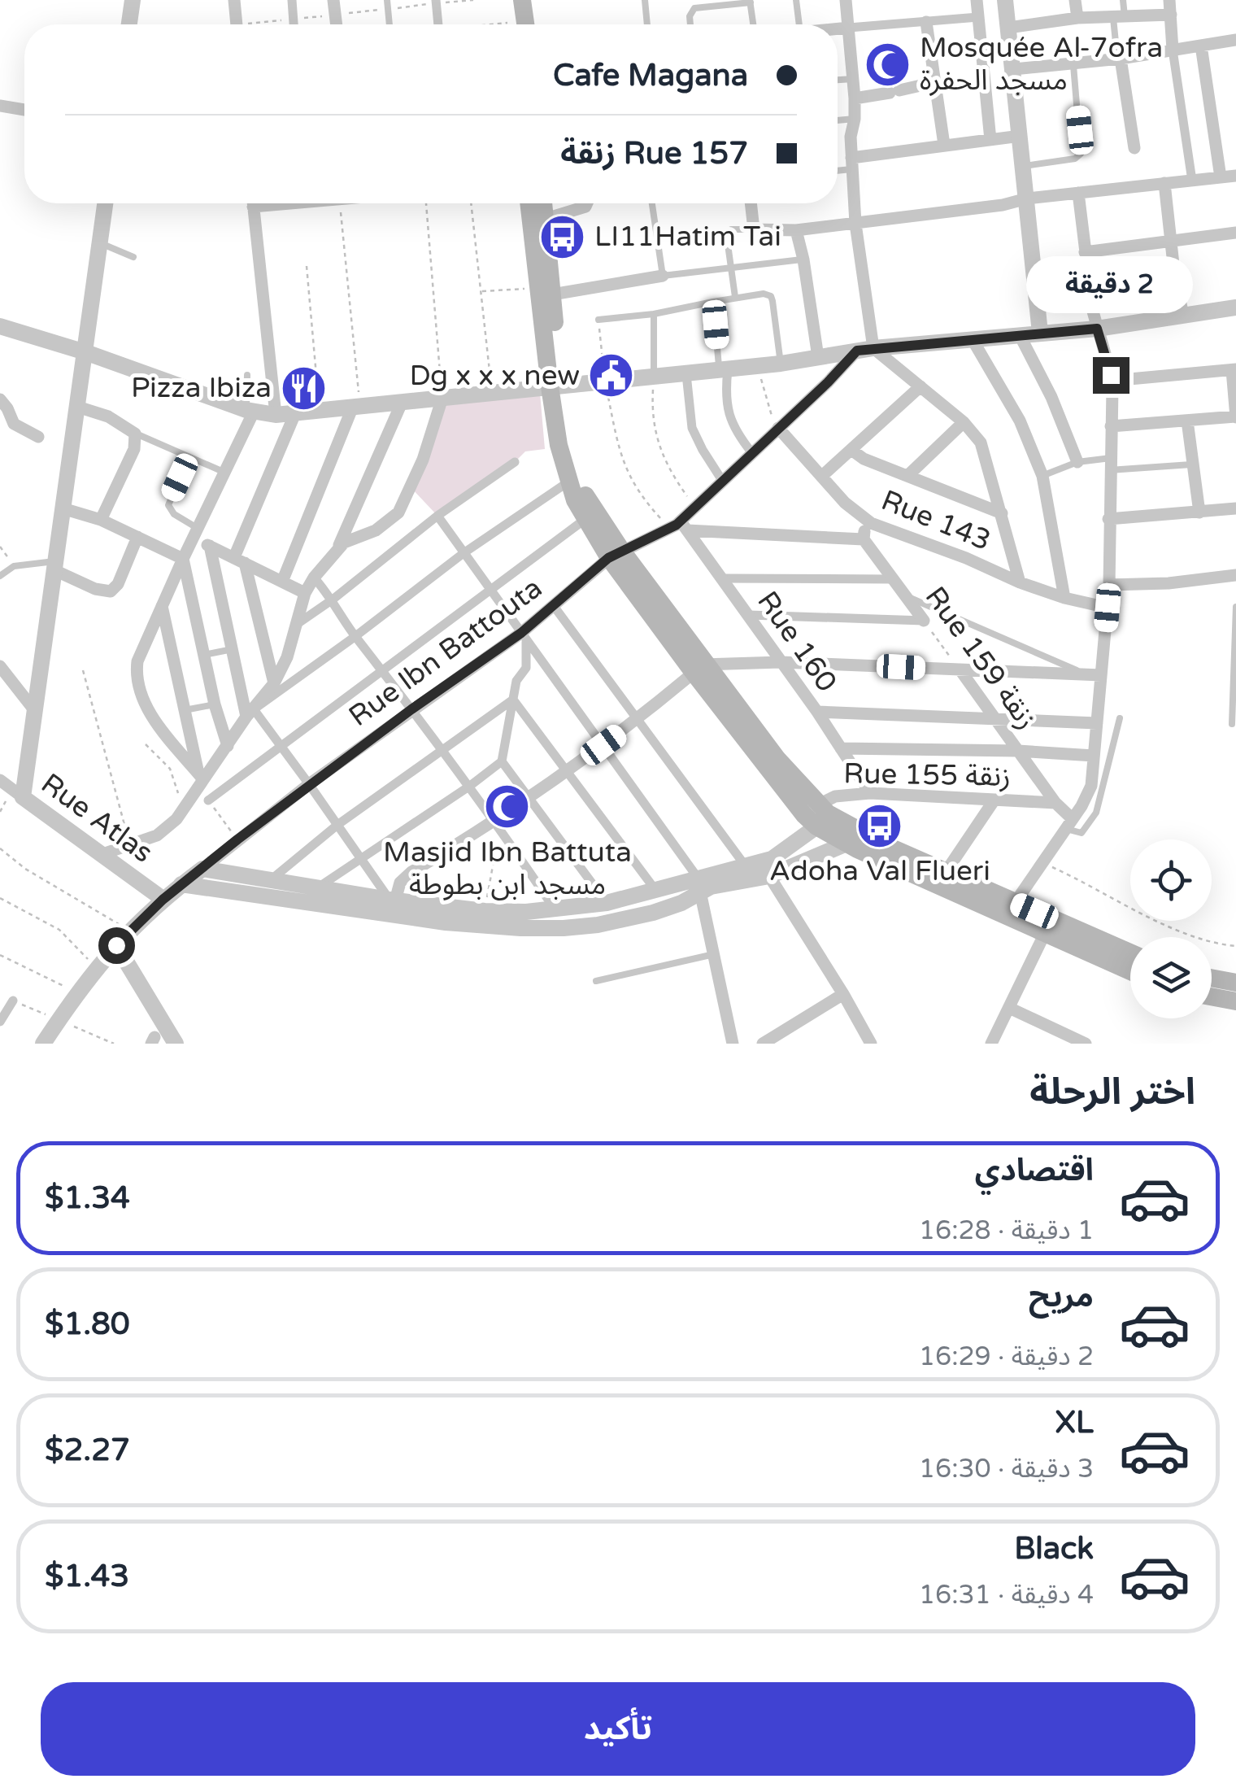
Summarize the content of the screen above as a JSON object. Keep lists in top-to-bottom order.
{
  "streets": {
    "street": [
      "Rue 143",
      "Rue 160",
      "Rue Ibn Battouta",
      "Rue 159 زنقة",
      "Rue 155 زنقة",
      "Rue Atlas"
    ]
  },
  "crossings": [
    ["Rue 143", "Rue Ibn Battouta"],
    ["Rue 160", "Rue Ibn Battouta"],
    ["Rue 160", "Rue 155 زنقة"],
    ["Rue Ibn Battouta", "Rue Atlas"],
    ["Rue 159 زنقة", "Rue 155 زنقة"]
  ],
  "places": {
    "mosque": ["Mosquée Al-7ofra مسجد الحفرة", "Masjid Ibn Battuta مسجد ابن بطوطة"],
    "bus stop": ["LI11Hatim Tai", "Adoha Val Flueri"],
    "public building": ["Dg x x x new"],
    "restaurant": ["Pizza Ibiza"]
  },
  "page": {
    "banner": ["Cafe Magana", "Rue 157 زنقة"],
    "bubble": "2 دقيقة",
    "heading": "اختر الرحلة",
    "list": [
      {
        "name": "اقتصادي",
        "note": "1 دقيقة · 16:28",
        "value": "$1.34"
      },
      {
        "name": "مريح",
        "note": "2 دقيقة · 16:29",
        "value": "$1.80"
      },
      {
        "name": "XL",
        "note": "3 دقيقة · 16:30",
        "value": "$2.27"
      },
      {
        "name": "Black",
        "note": "4 دقيقة · 16:31",
        "value": "$1.43"
      }
    ],
    "buttons": "تأكيد"
  }
}
